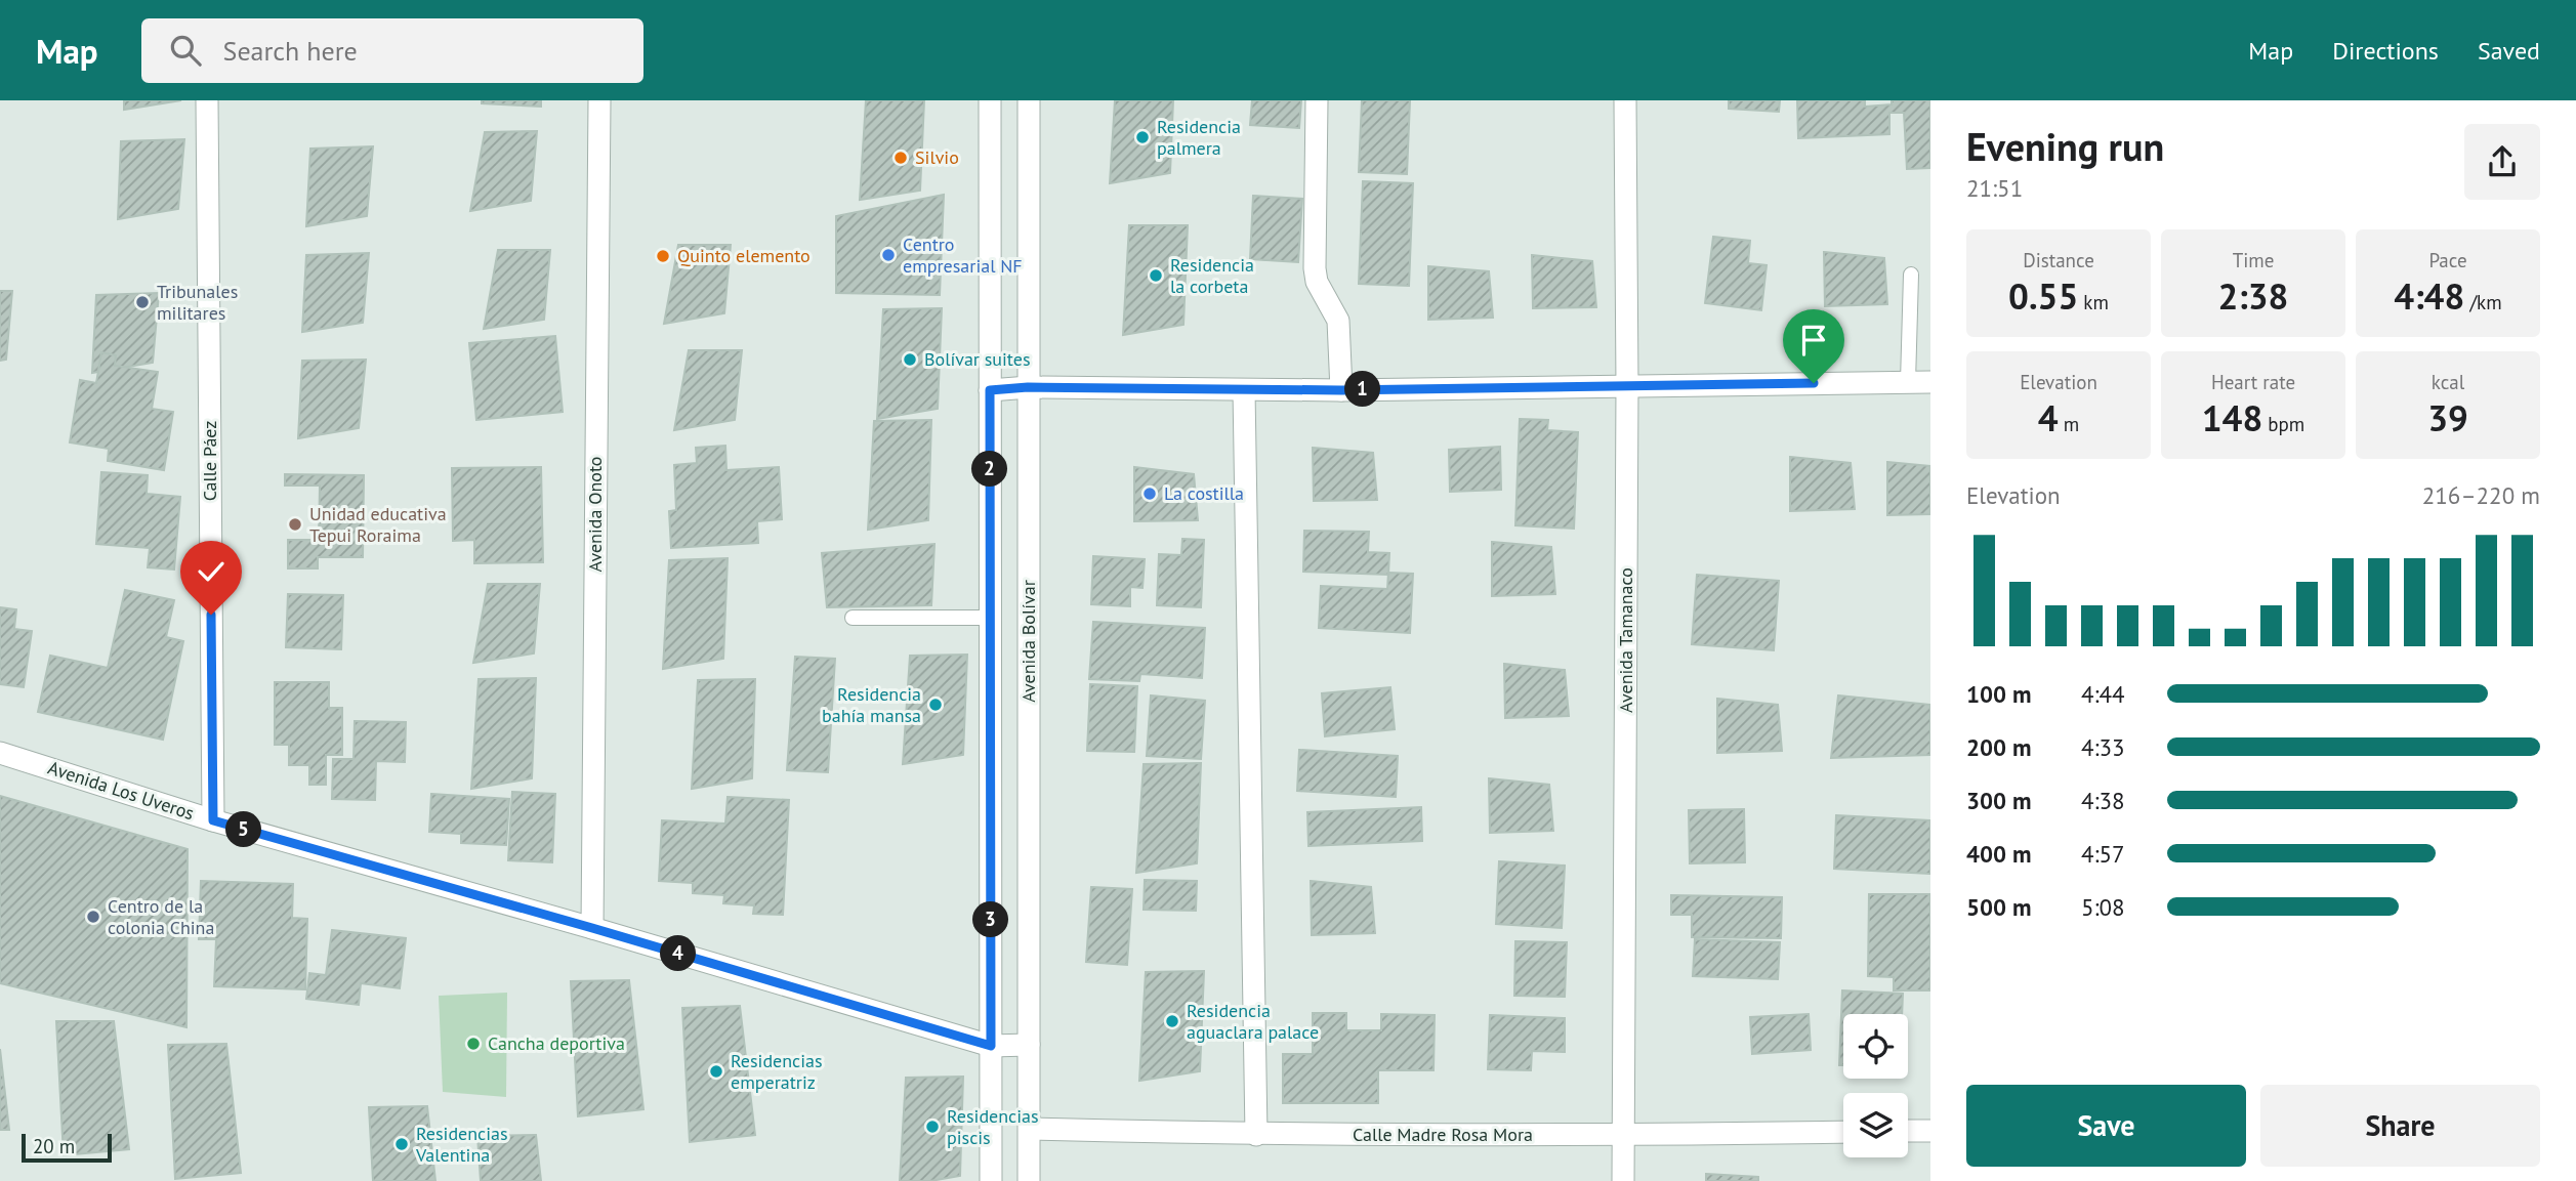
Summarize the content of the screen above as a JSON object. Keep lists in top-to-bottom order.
{
  "streets": {
    "street": [
      "Calle Páez",
      "Avenida Onoto",
      "Avenida Tamanaco",
      "Avenida Bolívar",
      "Avenida Los Uveros",
      "Calle Madre Rosa Mora"
    ]
  },
  "crossings": [
    ["Calle Páez", "Avenida Los Uveros"],
    ["Avenida Onoto", "Avenida Los Uveros"],
    ["Avenida Tamanaco", "Calle Madre Rosa Mora"],
    ["Avenida Bolívar", "Avenida Los Uveros"],
    ["Avenida Bolívar", "Calle Madre Rosa Mora"]
  ],
  "places": [
    "Residencia palmera",
    "Silvio",
    "Centro empresarial NF",
    "Quinto elemento",
    "Residencia la corbeta",
    "Tribunales militares",
    "Bolívar suites",
    "La costilla",
    "Unidad educativa Tepui Roraima",
    "Residencia bahía mansa",
    "Centro de la colonia China",
    "Residencia aguaclara palace",
    "Cancha deportiva",
    "Residencias emperatriz",
    "Residencias piscis",
    "Residencias Valentina"
  ],
  "scale_bar": "20 m",
  "page": {
    "header": "Map",
    "search": "Search here",
    "nav": ["Map", "Directions", "Saved"],
    "heading": ["Evening run", "21:51"],
    "stats": [
      ["Distance", "0.55 km"],
      ["Time", "2:38"],
      ["Pace", "4:48 /km"],
      ["Elevation", "4 m"],
      ["Heart rate", "148 bpm"],
      ["kcal", "39"]
    ],
    "pins": [
      "1",
      "2",
      "5",
      "3",
      "4"
    ],
    "chart": ["Elevation", "216–220 m"],
    "list": [
      {
        "name": "100 m",
        "note": "4:44"
      },
      {
        "name": "200 m",
        "note": "4:33"
      },
      {
        "name": "300 m",
        "note": "4:38"
      },
      {
        "name": "400 m",
        "note": "4:57"
      },
      {
        "name": "500 m",
        "note": "5:08"
      }
    ],
    "buttons": ["Save", "Share"],
    "scale": "20 m"
  }
}
